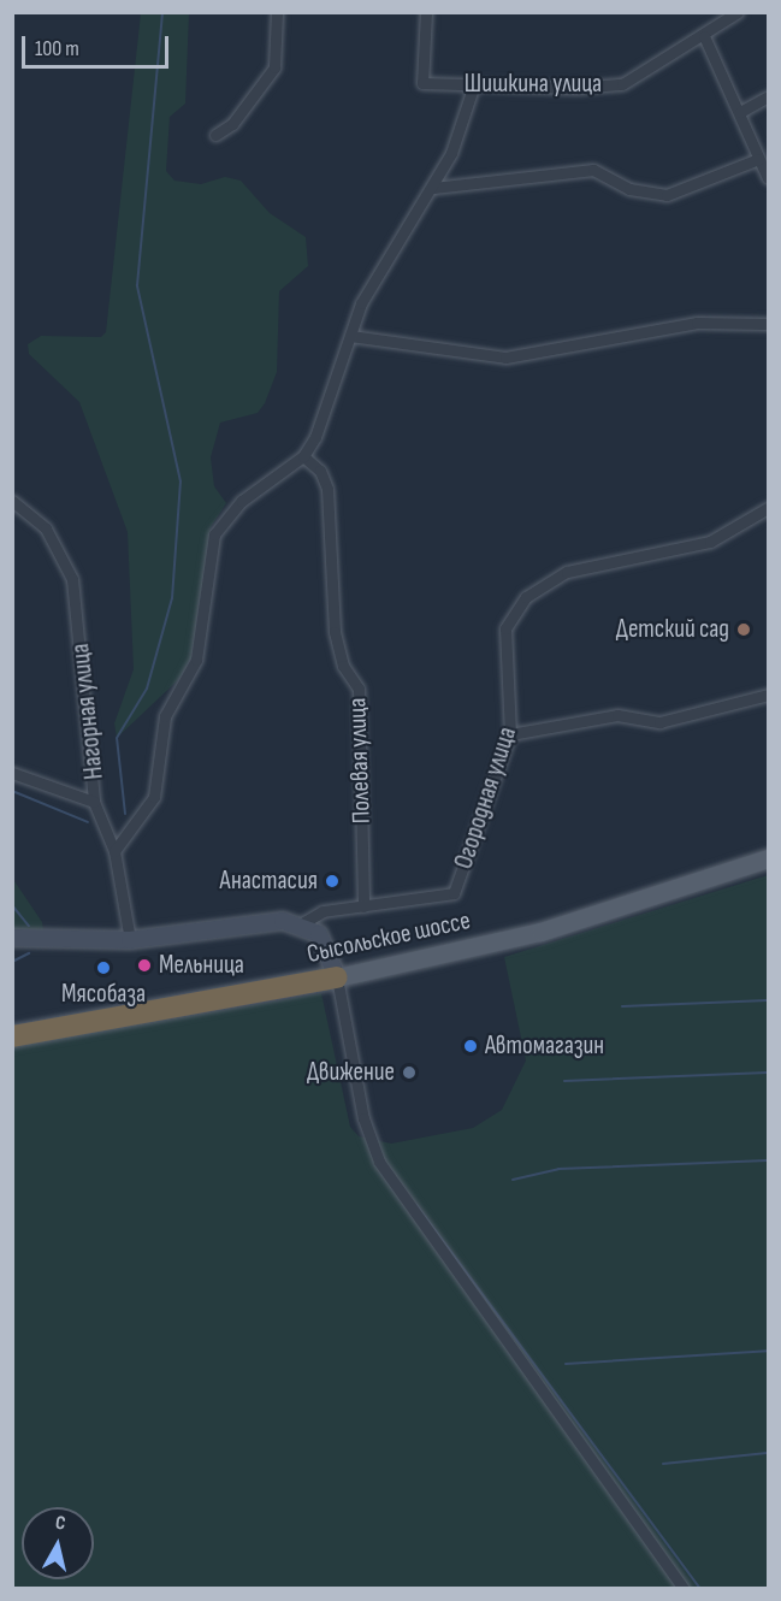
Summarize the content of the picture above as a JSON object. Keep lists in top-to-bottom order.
{
  "streets": {
    "highway": ["Сысольское шоссе"],
    "street": [
      "Шишкина улица",
      "Нагорная улица",
      "Полевая улица",
      "Огородная улица"
    ]
  },
  "crossings": [
    ["Полевая улица", "Огородная улица"]
  ],
  "places": [
    "Детский сад",
    "Анастасия",
    "Мельница",
    "Мясобаза",
    "Автомагазин",
    "Движение"
  ],
  "scale_bar": "100 m",
  "north": "top"
}
